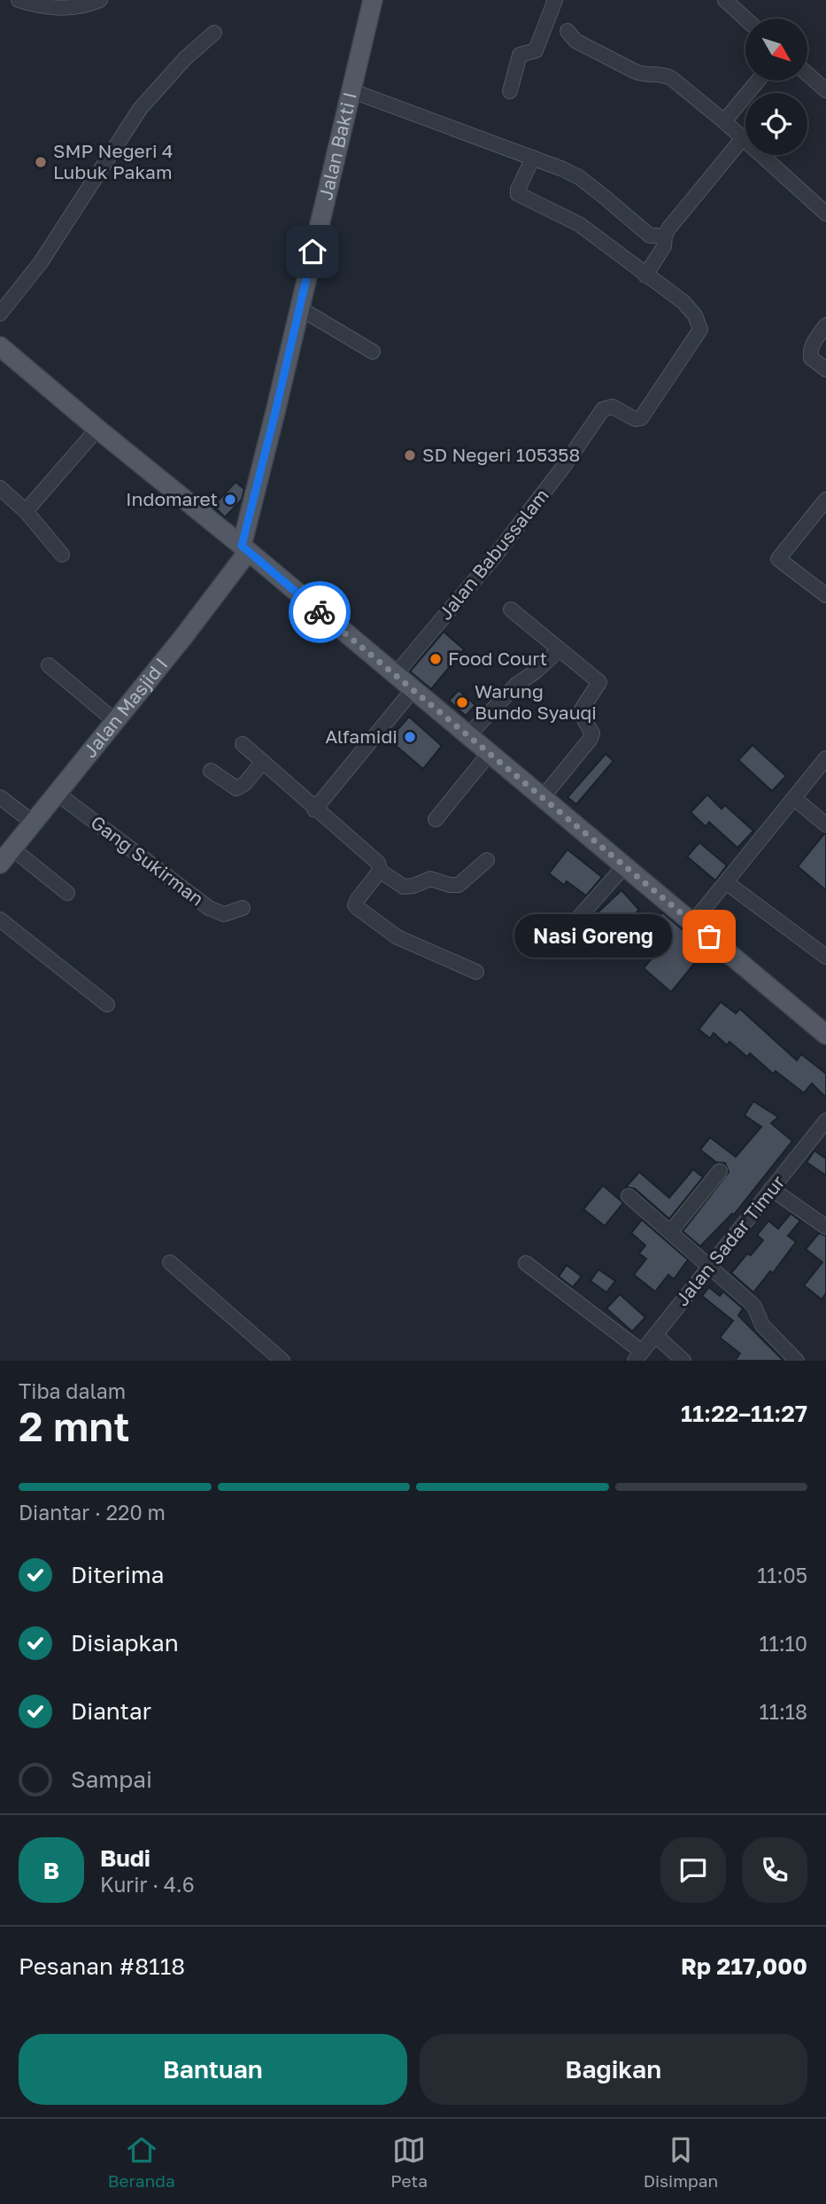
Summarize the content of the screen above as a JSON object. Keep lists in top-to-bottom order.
{
  "streets": {
    "main road": ["Jalan Bakti I", "Jalan Masjid I"],
    "street": ["Jalan Babussalam", "Gang Sukirman", "Jalan Sadar Timur"]
  },
  "crossings": [
    ["Jalan Bakti I", "Jalan Masjid I"],
    ["Jalan Masjid I", "Gang Sukirman"]
  ],
  "places": [
    "SMP Negeri 4 Lubuk Pakam",
    "SD Negeri 105358",
    "Indomaret",
    "Food Court",
    "Warung Bundo Syauqi",
    "Alfamidi",
    "Nasi Goreng"
  ],
  "north": "bottom right",
  "page": {
    "bubble": "Nasi Goreng",
    "heading": ["2 mnt", "Tiba dalam", "11:22–11:27"],
    "panel": [
      "Budi",
      "Kurir · 4.6",
      "Pesanan #8118",
      "Rp 217,000"
    ],
    "bar": "Diantar · 220 m",
    "list": [
      ["Diterima", "11:05"],
      ["Disiapkan", "11:10"],
      ["Diantar", "11:18"],
      "Sampai"
    ],
    "round": "B",
    "buttons": ["Bantuan", "Bagikan"],
    "tabs": ["Beranda", "Peta", "Disimpan"]
  }
}
